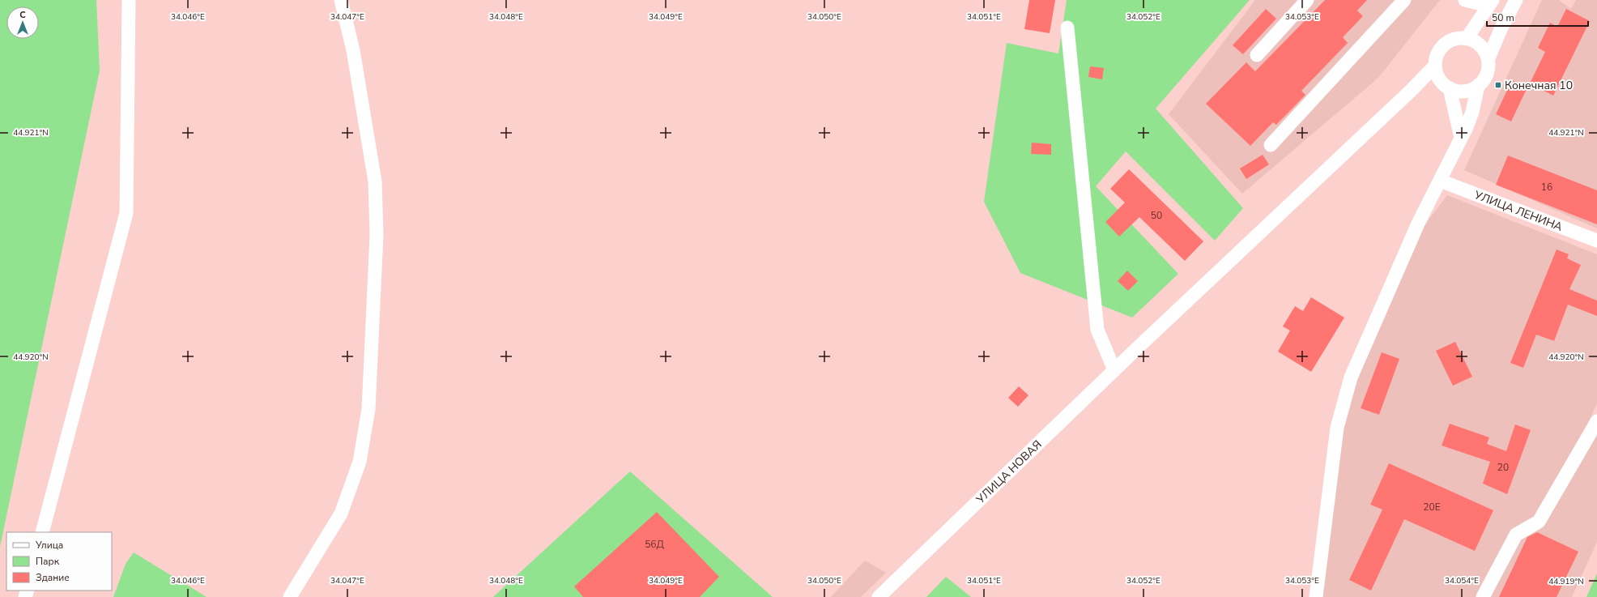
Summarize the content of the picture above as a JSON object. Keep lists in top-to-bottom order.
{
  "streets": {
    "street": ["УЛИЦА ЛЕНИНА", "УЛИЦА НОВАЯ"]
  },
  "places": {
    "transit": ["Конечная 10"]
  },
  "house_numbers": [
    "16",
    "50",
    "20",
    "20Е",
    "56Д"
  ],
  "legend": ["Улица", "Парк", "Здание"],
  "scale_bar": "50 m",
  "north": "top",
  "coordinates": [
    "34.046°E",
    "34.047°E",
    "34.048°E",
    "34.049°E",
    "34.050°E",
    "34.051°E",
    "34.052°E",
    "34.053°E",
    "44.921°N",
    "44.920°N",
    "34.054°E",
    "44.919°N"
  ]
}
